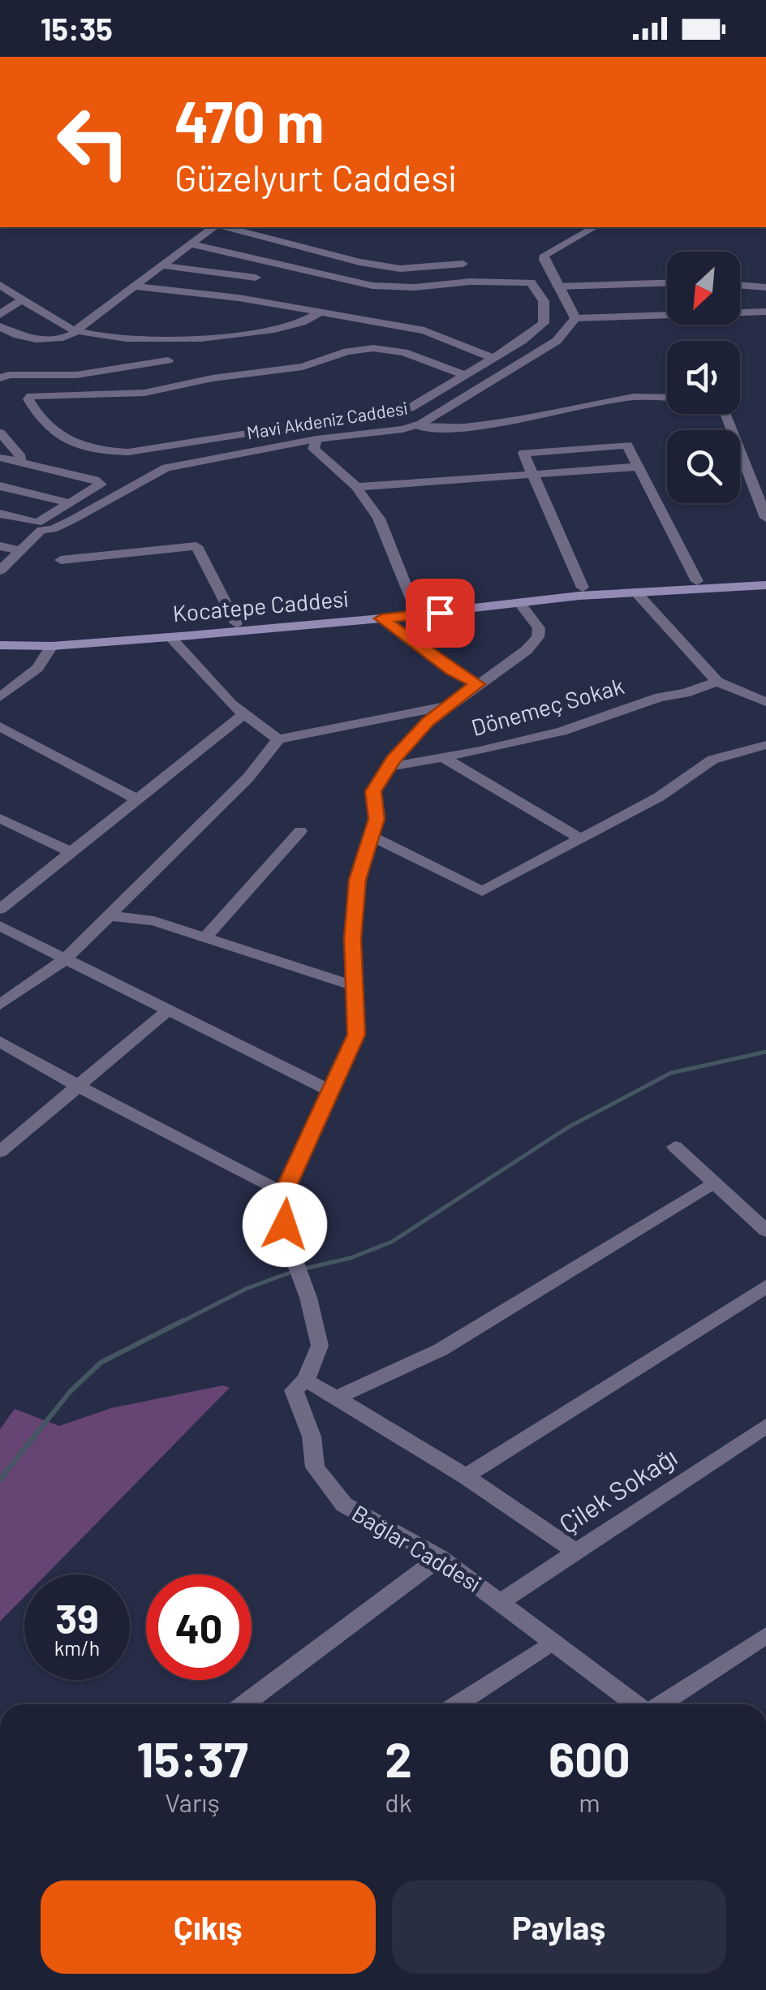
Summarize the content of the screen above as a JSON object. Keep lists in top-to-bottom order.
{
  "streets": {
    "main road": ["Kocatepe Caddesi"],
    "street": [
      "Mavi Akdeniz Caddesi",
      "Dönemeç Sokak",
      "Çilek Sokağı",
      "Bağlar Caddesi"
    ]
  },
  "crossings": [
    ["Kocatepe Caddesi", "Bağlar Caddesi"],
    ["Dönemeç Sokak", "Bağlar Caddesi"],
    ["Çilek Sokağı", "Bağlar Caddesi"]
  ],
  "north": "bottom left",
  "page": {
    "status": "15:35",
    "turn": ["470 m", "Güzelyurt Caddesi"],
    "speed": "39 km/h",
    "limit": "40",
    "eta": [
      "15:37",
      "Varış",
      "2",
      "dk",
      "600",
      "m"
    ],
    "buttons": ["Çıkış", "Paylaş"]
  }
}
